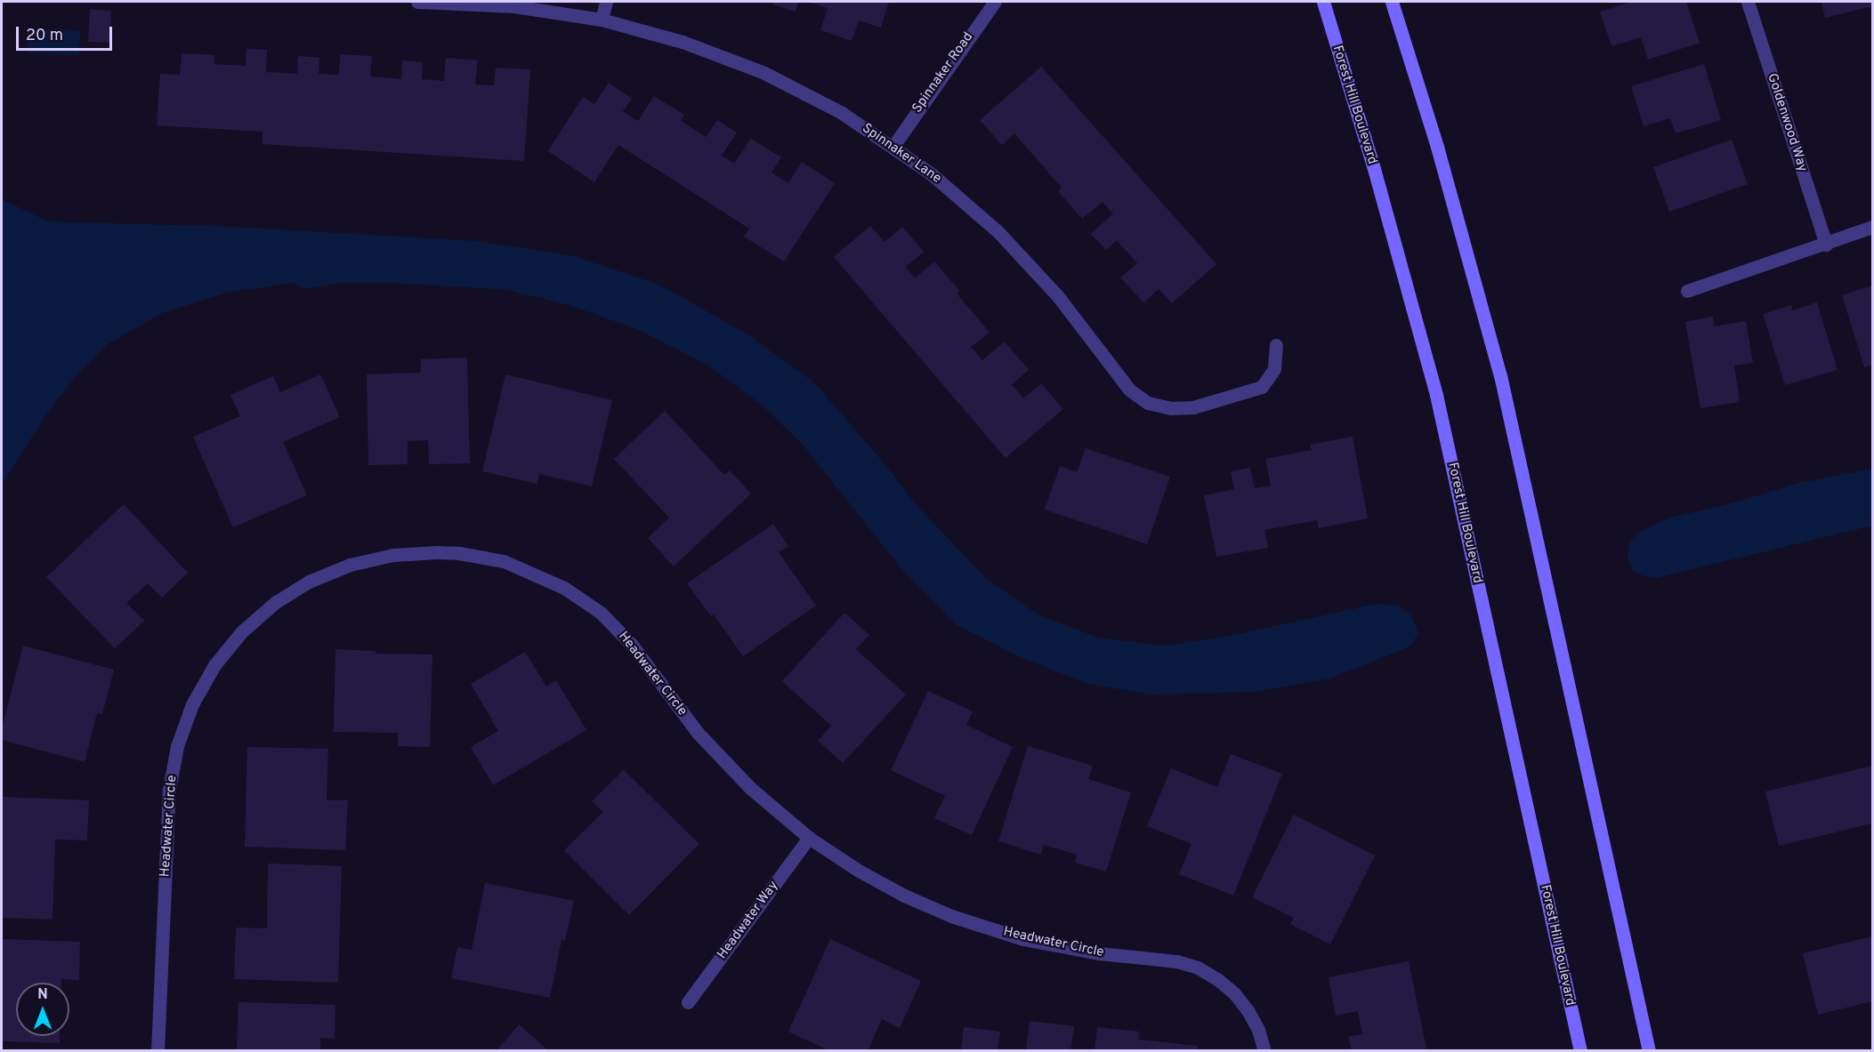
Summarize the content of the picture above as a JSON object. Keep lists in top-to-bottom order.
{
  "streets": {
    "main road": ["Forest Hill Boulevard"],
    "street": [
      "Spinnaker Road",
      "Goldenwood Way",
      "Spinnaker Lane",
      "Headwater Circle",
      "Headwater Way"
    ]
  },
  "crossings": [
    ["Spinnaker Road", "Spinnaker Lane"],
    ["Headwater Circle", "Headwater Way"]
  ],
  "scale_bar": "20 m",
  "north": "top"
}
